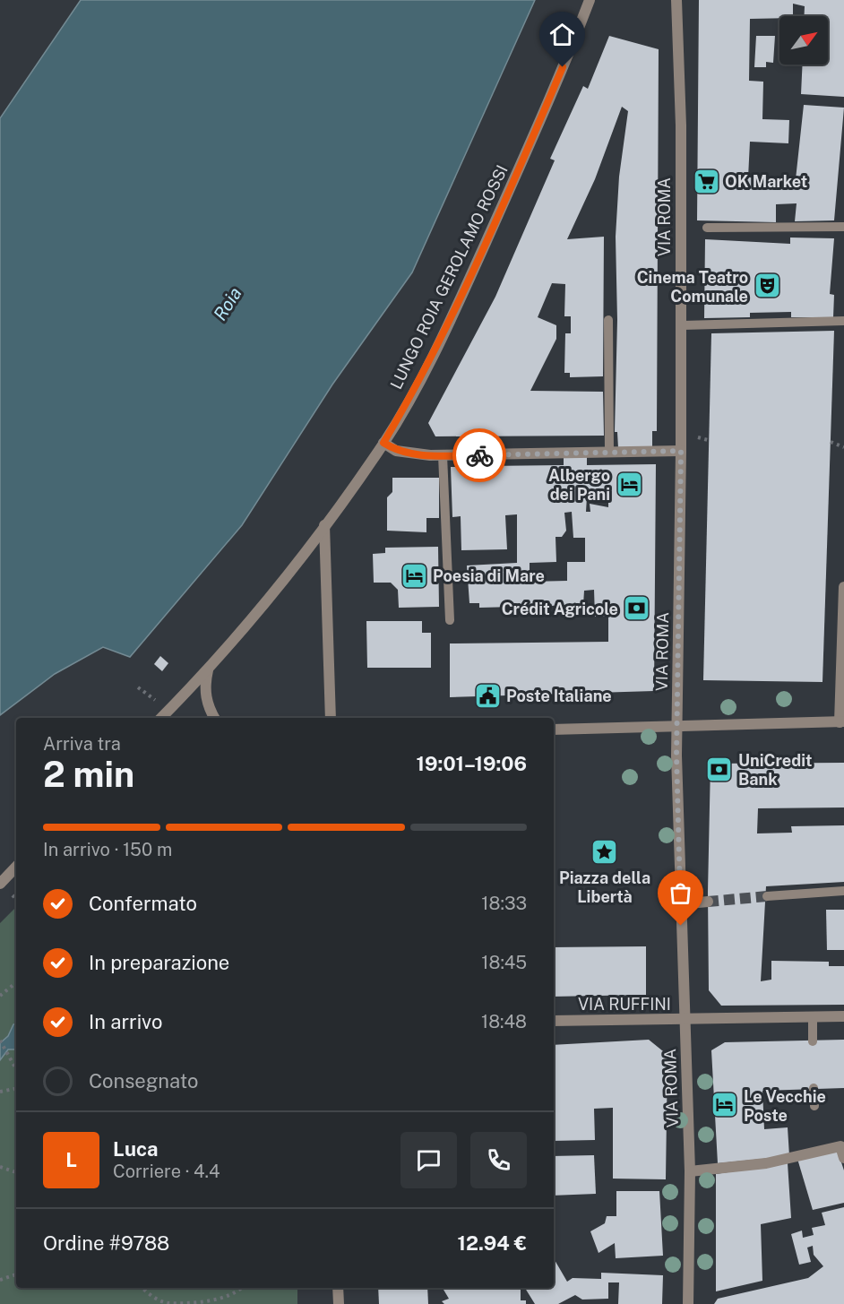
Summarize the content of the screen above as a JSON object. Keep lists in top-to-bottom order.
{
  "streets": {
    "street": ["VIA ROMA", "LUNGO ROIA GEROLAMO ROSSI", "VIA RUFFINI"]
  },
  "crossings": [
    ["VIA ROMA", "VIA RUFFINI"]
  ],
  "water": ["Roia"],
  "places": {
    "supermarket": ["OK Market"],
    "theatre": ["Cinema Teatro Comunale"],
    "hotel": ["Albergo dei Pani", "Poesia di Mare", "Le Vecchie Poste"],
    "bank": ["Crédit Agricole", "UniCredit Bank"],
    "public building": ["Poste Italiane"],
    "place": ["Piazza della Libertà"]
  },
  "north": "top right",
  "page": {
    "heading": ["2 min", "Arriva tra", "19:01–19:06"],
    "panel": [
      "Luca",
      "Corriere · 4.4",
      "Ordine #9788",
      "12.94 €"
    ],
    "bar": "In arrivo · 150 m",
    "list": [
      ["Confermato", "18:33"],
      ["In preparazione", "18:45"],
      ["In arrivo", "18:48"],
      "Consegnato"
    ],
    "round": "L"
  }
}
